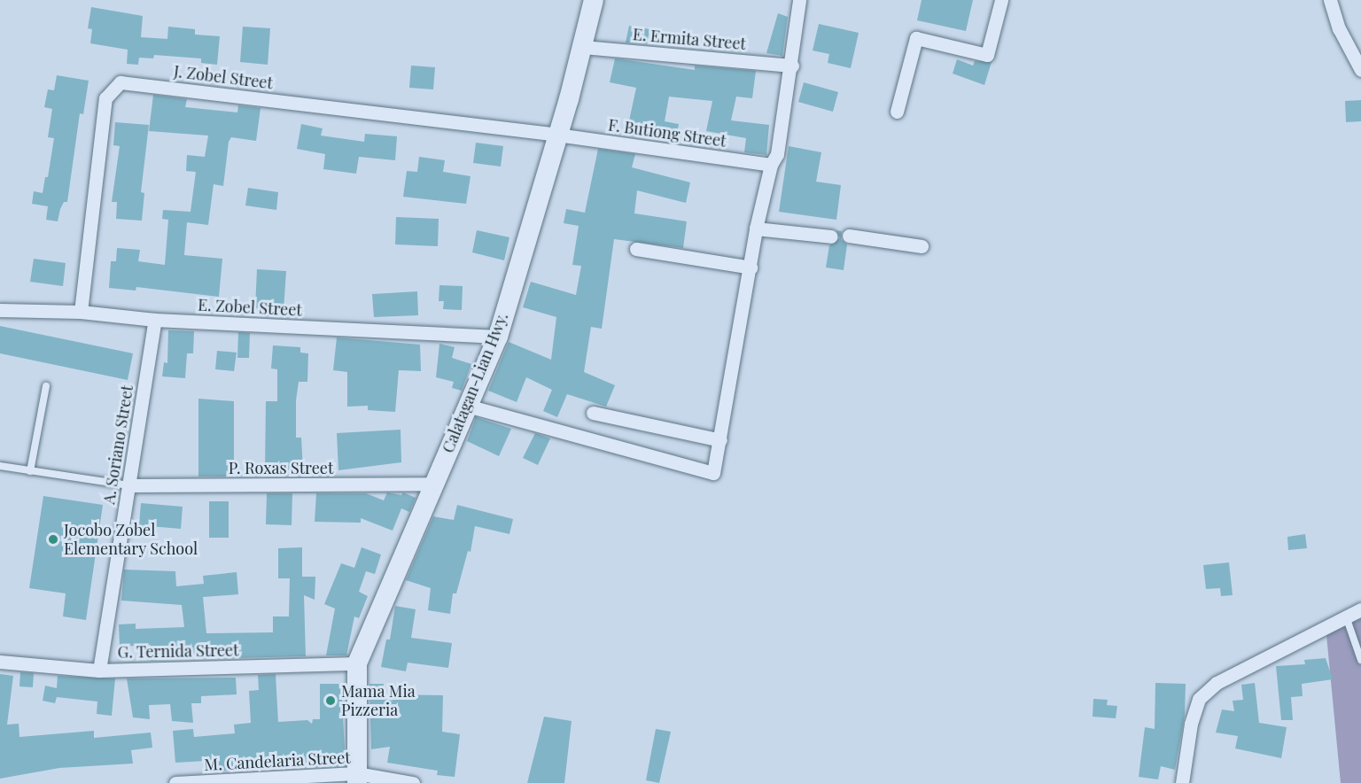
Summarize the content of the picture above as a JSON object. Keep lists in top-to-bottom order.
{
  "streets": {
    "main road": ["Calatagan-Lian Hwy."],
    "street": [
      "E. Ermita Street",
      "J. Zobel Street",
      "F. Butiong Street",
      "E. Zobel Street",
      "A. Soriano Street",
      "P. Roxas Street",
      "G. Ternida Street",
      "M. Candelaria Street"
    ]
  },
  "crossings": [
    ["E. Ermita Street", "Calatagan-Lian Hwy."],
    ["J. Zobel Street", "F. Butiong Street"],
    ["J. Zobel Street", "E. Zobel Street"],
    ["J. Zobel Street", "Calatagan-Lian Hwy."],
    ["F. Butiong Street", "Calatagan-Lian Hwy."],
    ["E. Zobel Street", "Calatagan-Lian Hwy."],
    ["E. Zobel Street", "A. Soriano Street"],
    ["Calatagan-Lian Hwy.", "P. Roxas Street"],
    ["Calatagan-Lian Hwy.", "G. Ternida Street"],
    ["A. Soriano Street", "P. Roxas Street"],
    ["A. Soriano Street", "G. Ternida Street"]
  ],
  "places": ["Jocobo Zobel Elementary School", "Mama Mia Pizzeria"]
}
